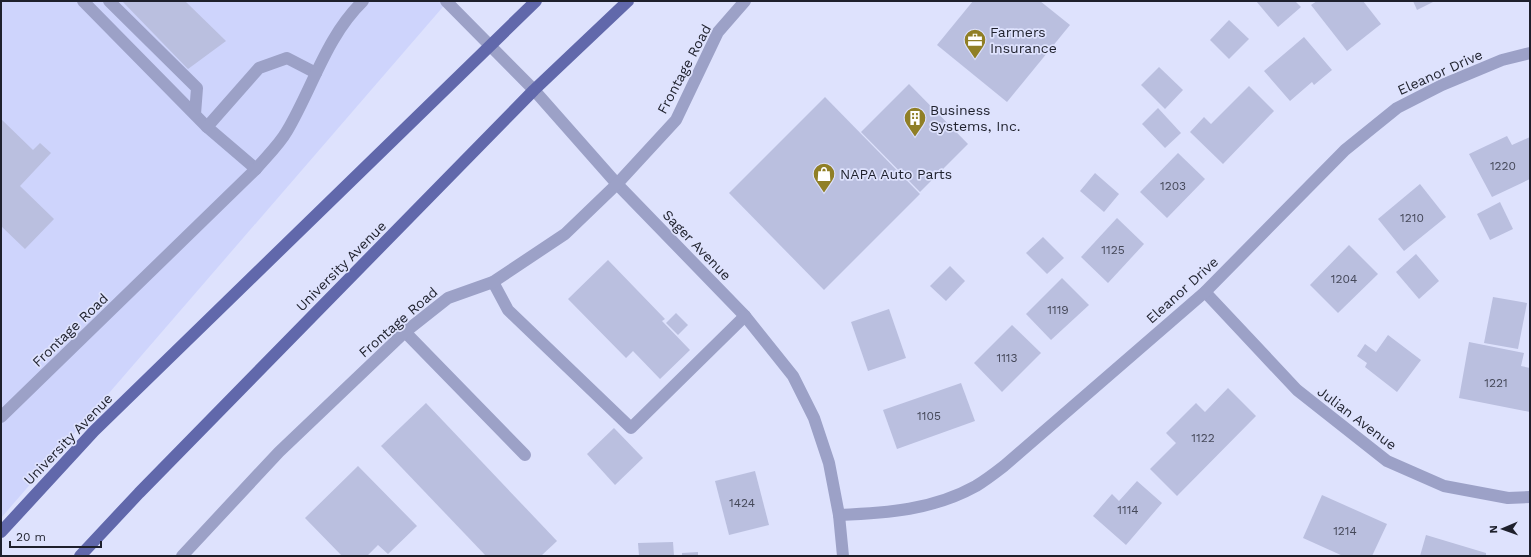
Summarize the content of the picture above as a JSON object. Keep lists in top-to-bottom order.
{
  "streets": {
    "main road": ["University Avenue"],
    "street": [
      "Frontage Road",
      "Eleanor Drive",
      "Sager Avenue",
      "Julian Avenue"
    ]
  },
  "crossings": [
    ["Frontage Road", "Sager Avenue"],
    ["Eleanor Drive", "Sager Avenue"],
    ["Eleanor Drive", "Julian Avenue"],
    ["Sager Avenue", "University Avenue"]
  ],
  "places": {
    "office": ["Farmers Insurance"],
    "building": ["Business Systems, Inc."],
    "shop": ["NAPA Auto Parts"]
  },
  "house_numbers": [
    "1220",
    "1203",
    "1210",
    "1125",
    "1204",
    "1119",
    "1113",
    "1221",
    "1105",
    "1122",
    "1424",
    "1114",
    "1214"
  ],
  "scale_bar": "20 m",
  "north": "left"
}
